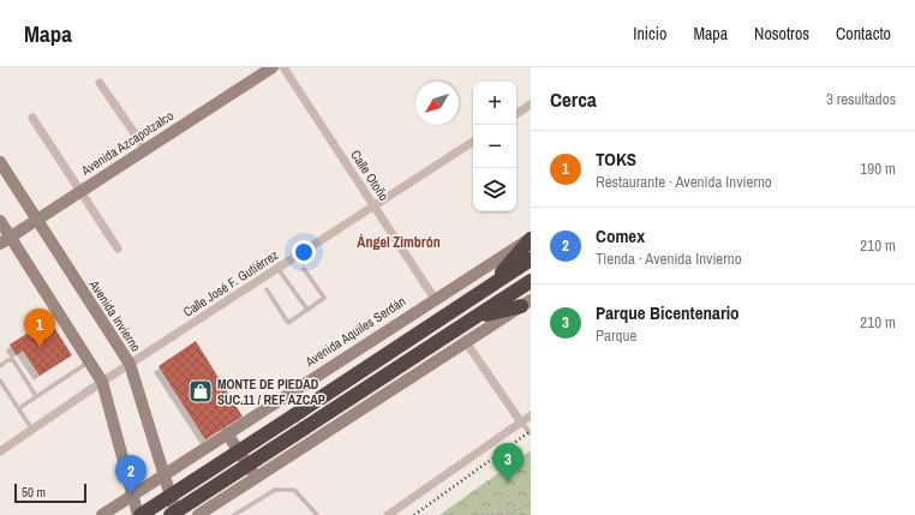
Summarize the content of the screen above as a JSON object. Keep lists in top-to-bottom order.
{
  "streets": {
    "street": [
      "Avenida Azcapotzalco",
      "Calle Otoño",
      "Calle José F. Gutiérrez",
      "Avenida Invierno",
      "Avenida Aquiles Serdán"
    ]
  },
  "crossings": [
    ["Avenida Azcapotzalco", "Avenida Invierno"],
    ["Calle Otoño", "Calle José F. Gutiérrez"],
    ["Calle Otoño", "Avenida Aquiles Serdán"],
    ["Calle José F. Gutiérrez", "Avenida Invierno"],
    ["Avenida Invierno", "Avenida Aquiles Serdán"]
  ],
  "districts": ["Ángel Zimbrón"],
  "places": {
    "shop": ["MONTE DE PIEDAD SUC.11 / REF AZCAP"]
  },
  "scale_bar": "50 m",
  "north": "bottom left",
  "page": {
    "header": "Mapa",
    "nav": [
      "Inicio",
      "Mapa",
      "Nosotros",
      "Contacto"
    ],
    "heading": ["Cerca", "3 resultados"],
    "map_buttons": ["+", "−"],
    "list": [
      {
        "mark": "1",
        "name": "TOKS",
        "note": "Restaurante · Avenida Invierno",
        "value": "190 m"
      },
      {
        "mark": "2",
        "name": "Comex",
        "note": "Tienda · Avenida Invierno",
        "value": "210 m"
      },
      {
        "mark": "3",
        "name": "Parque Bicentenario",
        "note": "Parque",
        "value": "210 m"
      }
    ],
    "pins": ["1", "3", "2"],
    "scale": "50 m"
  }
}
